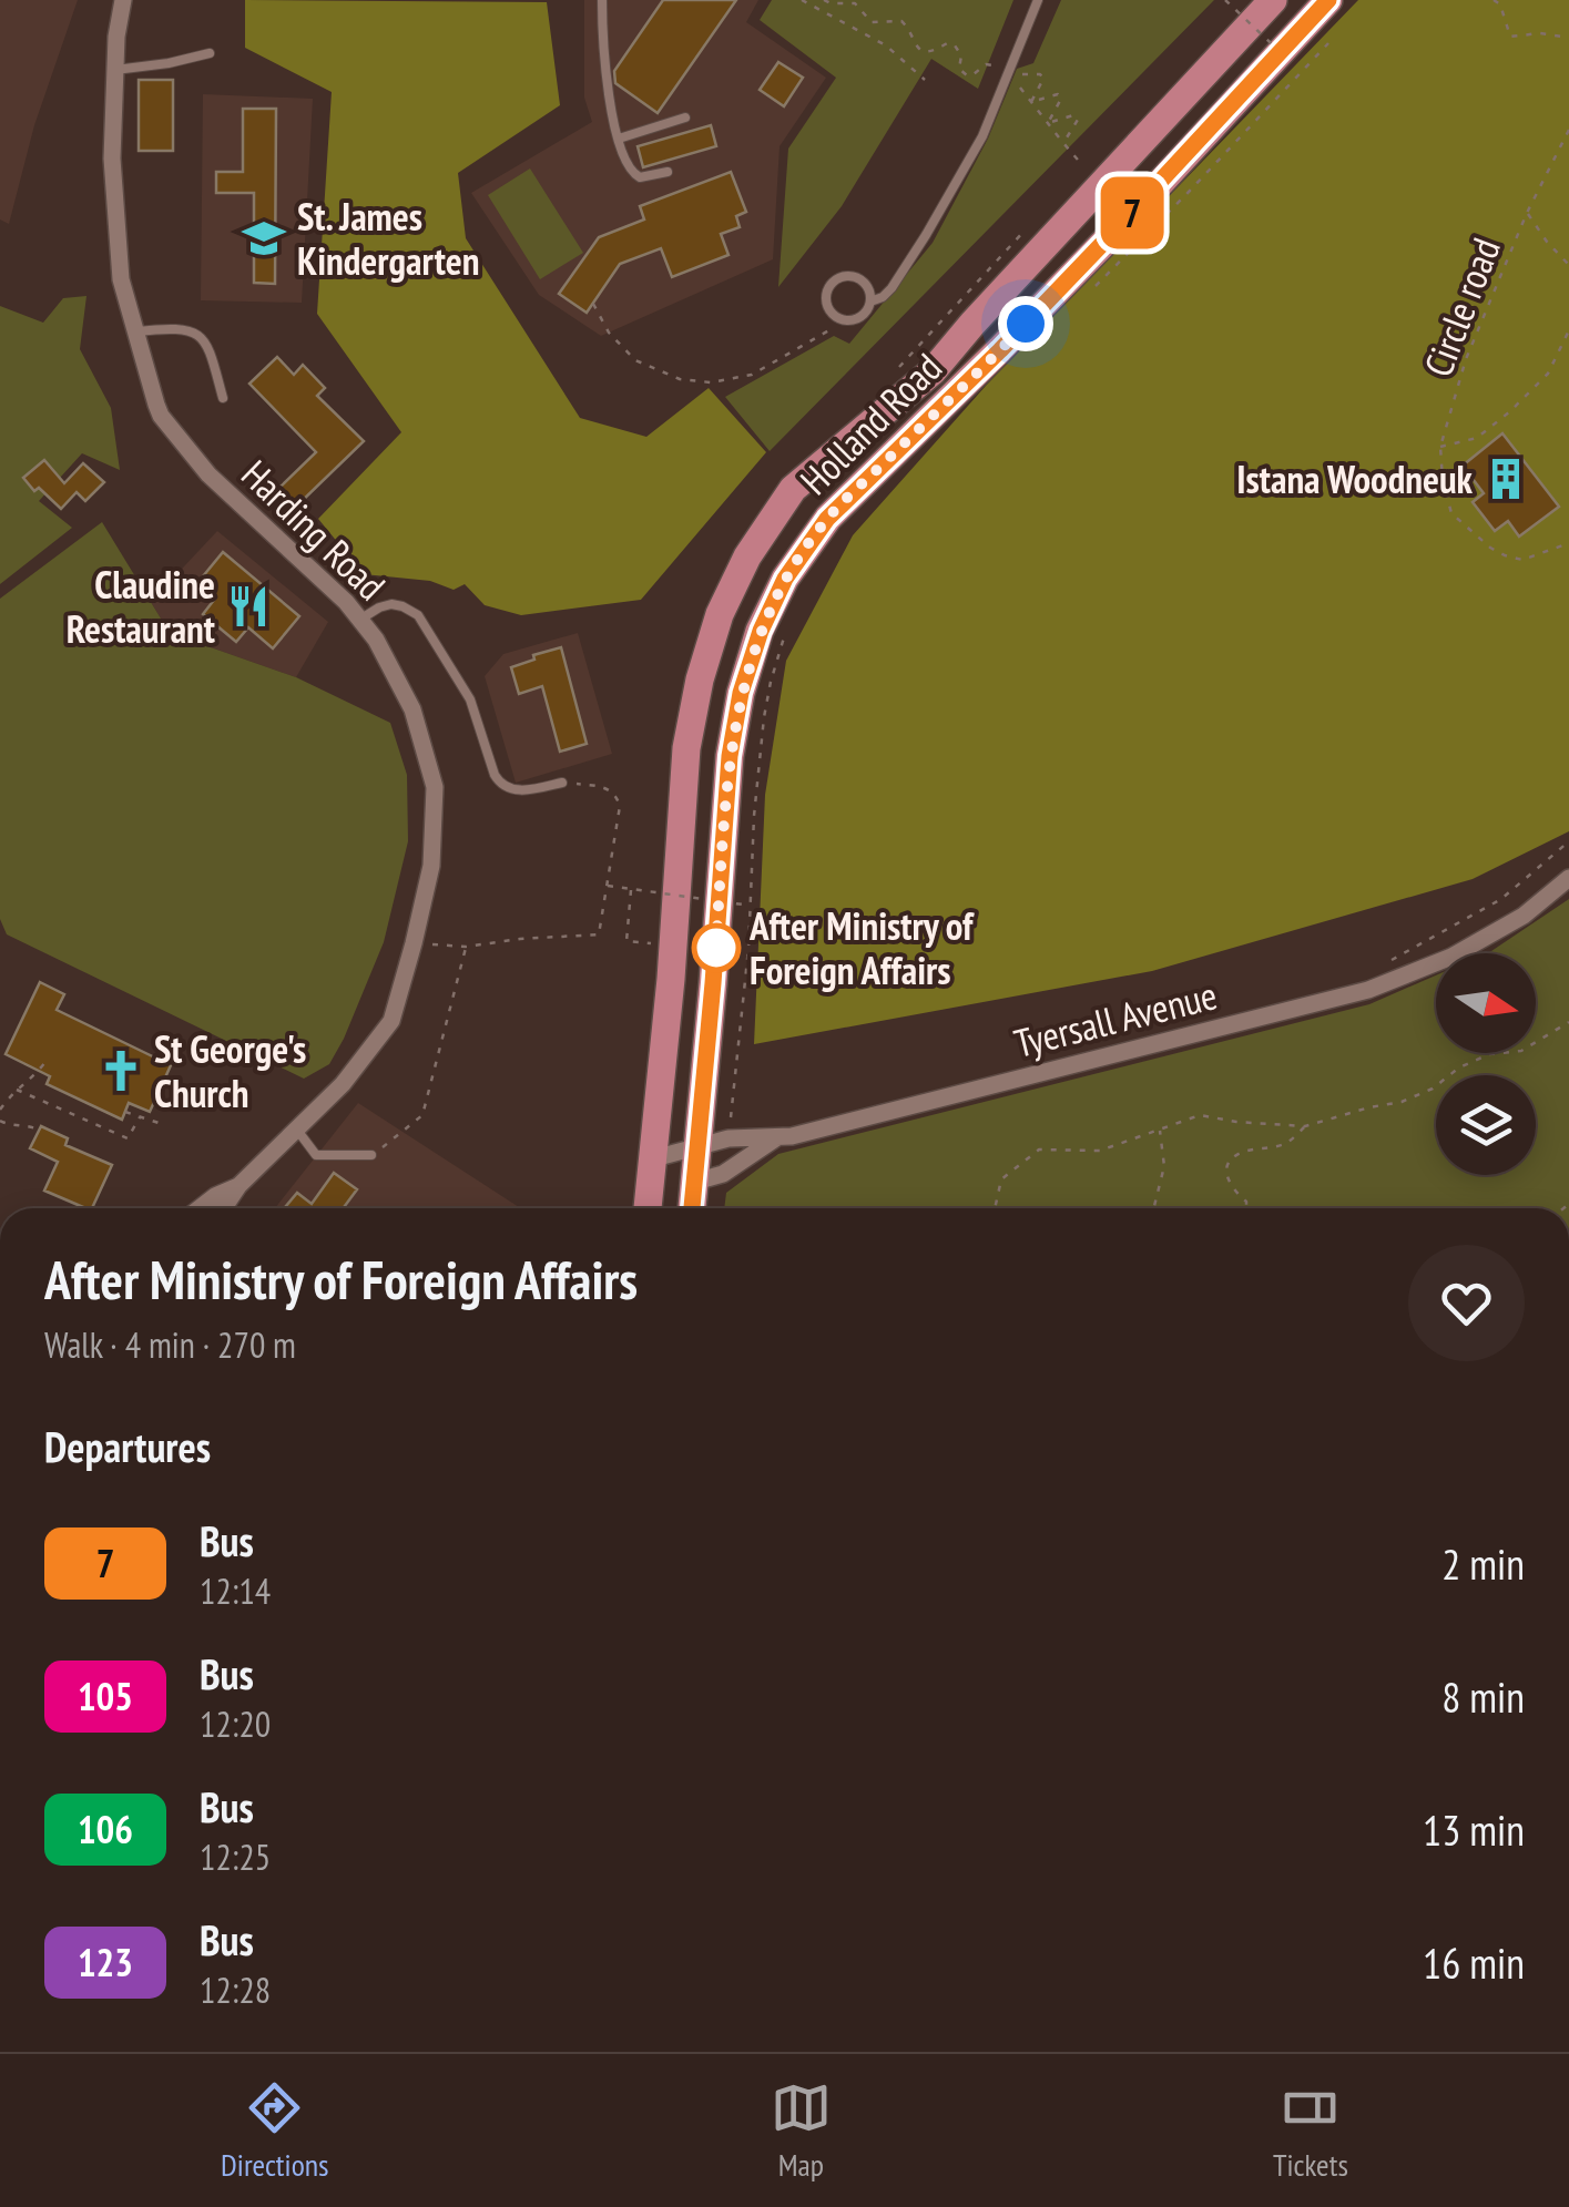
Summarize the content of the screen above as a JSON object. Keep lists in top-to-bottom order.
{
  "streets": {
    "main road": ["Holland Road"],
    "street": ["Harding Road", "Tyersall Avenue"],
    "path": ["Circle road"]
  },
  "crossings": [
    ["Holland Road", "Tyersall Avenue"]
  ],
  "places": {
    "school or university": ["St. James Kindergarten"],
    "building": ["Istana Woodneuk"],
    "restaurant": ["Claudine Restaurant"],
    "other": ["After Ministry of Foreign Affairs"],
    "church": ["St George's Church"]
  },
  "lines": ["bus line 7"],
  "north": "right",
  "page": {
    "on_map": "7",
    "heading": [
      ["After Ministry of Foreign Affairs", "Walk · 4 min · 270 m"],
      "Departures"
    ],
    "list": [
      {
        "mark": "7",
        "name": "Bus",
        "note": "12:14",
        "value": "2 min"
      },
      {
        "mark": "105",
        "name": "Bus",
        "note": "12:20",
        "value": "8 min"
      },
      {
        "mark": "106",
        "name": "Bus",
        "note": "12:25",
        "value": "13 min"
      },
      {
        "mark": "123",
        "name": "Bus",
        "note": "12:28",
        "value": "16 min"
      }
    ],
    "tabs": ["Directions", "Map", "Tickets"]
  }
}
